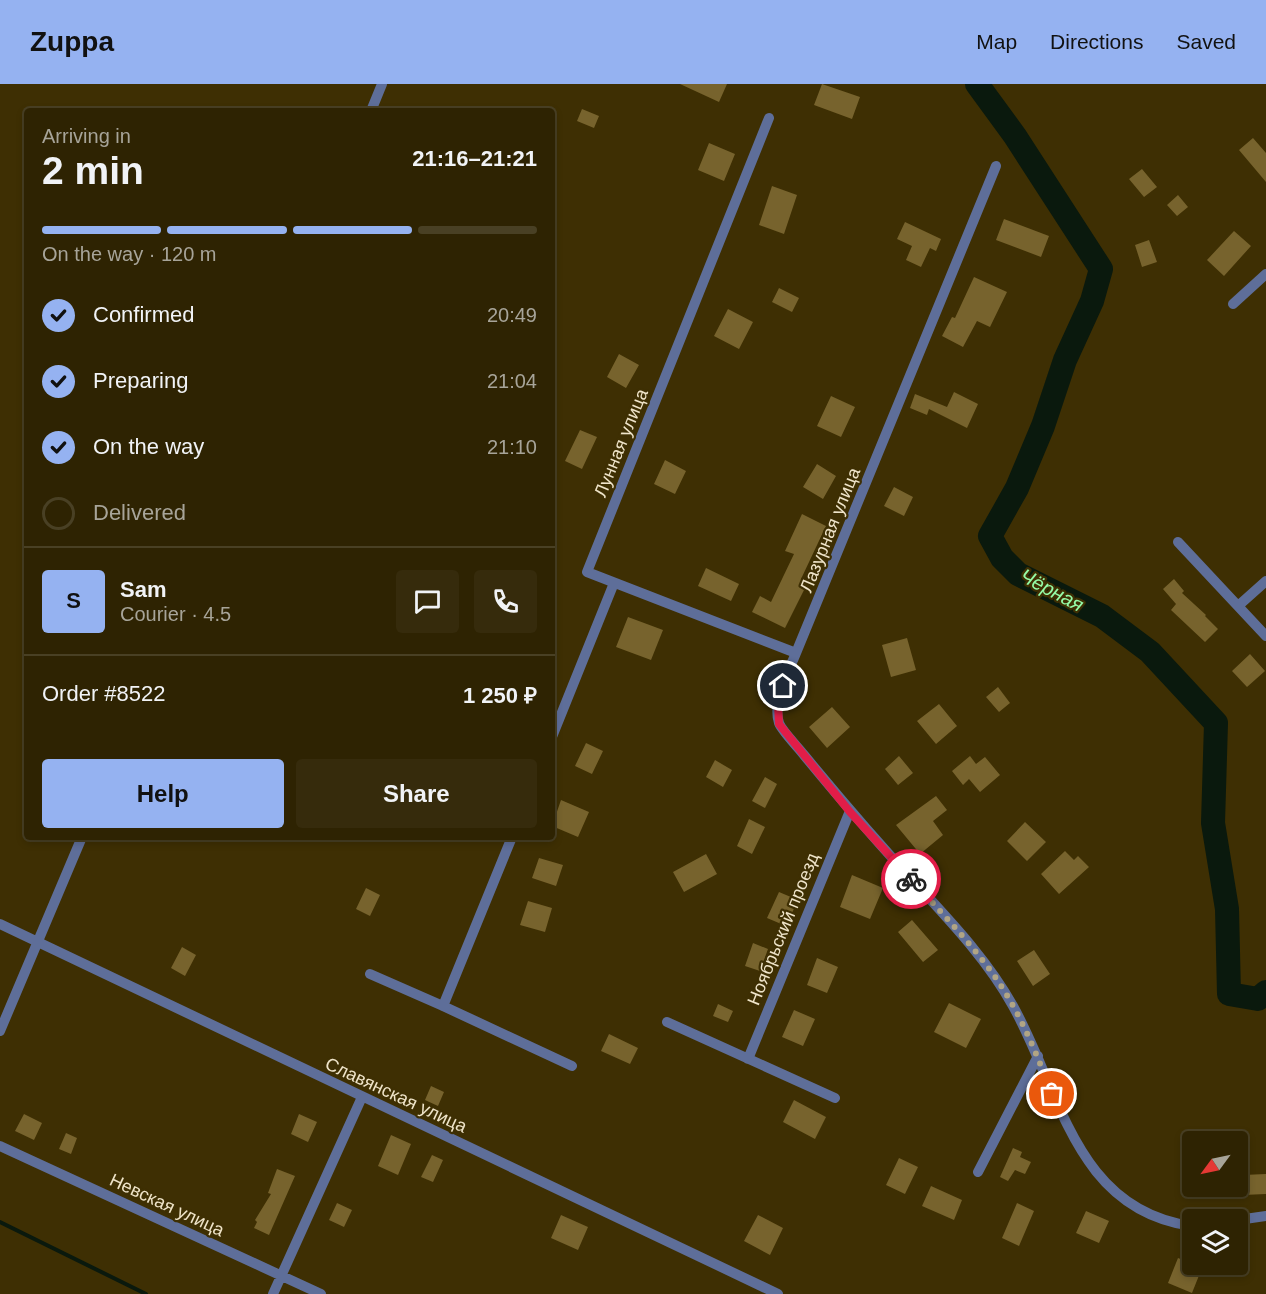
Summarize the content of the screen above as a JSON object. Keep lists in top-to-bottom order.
{
  "streets": {
    "street": [
      "Лунная улица",
      "Лазурная улица",
      "Ноябрьский проезд",
      "Славянская улица",
      "Невская улица"
    ]
  },
  "crossings": [
    ["Лунная улица", "Лазурная улица"],
    ["Лазурная улица", "Ноябрьский проезд"]
  ],
  "water": ["Чёрная"],
  "north": "bottom left",
  "page": {
    "header": "Zuppa",
    "nav": ["Map", "Directions", "Saved"],
    "heading": ["2 min", "Arriving in", "21:16–21:21"],
    "panel": [
      "Sam",
      "Courier · 4.5",
      "Order #8522",
      "1 250 ₽"
    ],
    "bar": "On the way · 120 m",
    "list": [
      ["Confirmed", "20:49"],
      ["Preparing", "21:04"],
      ["On the way", "21:10"],
      "Delivered"
    ],
    "round": "S",
    "buttons": ["Help", "Share"]
  }
}
